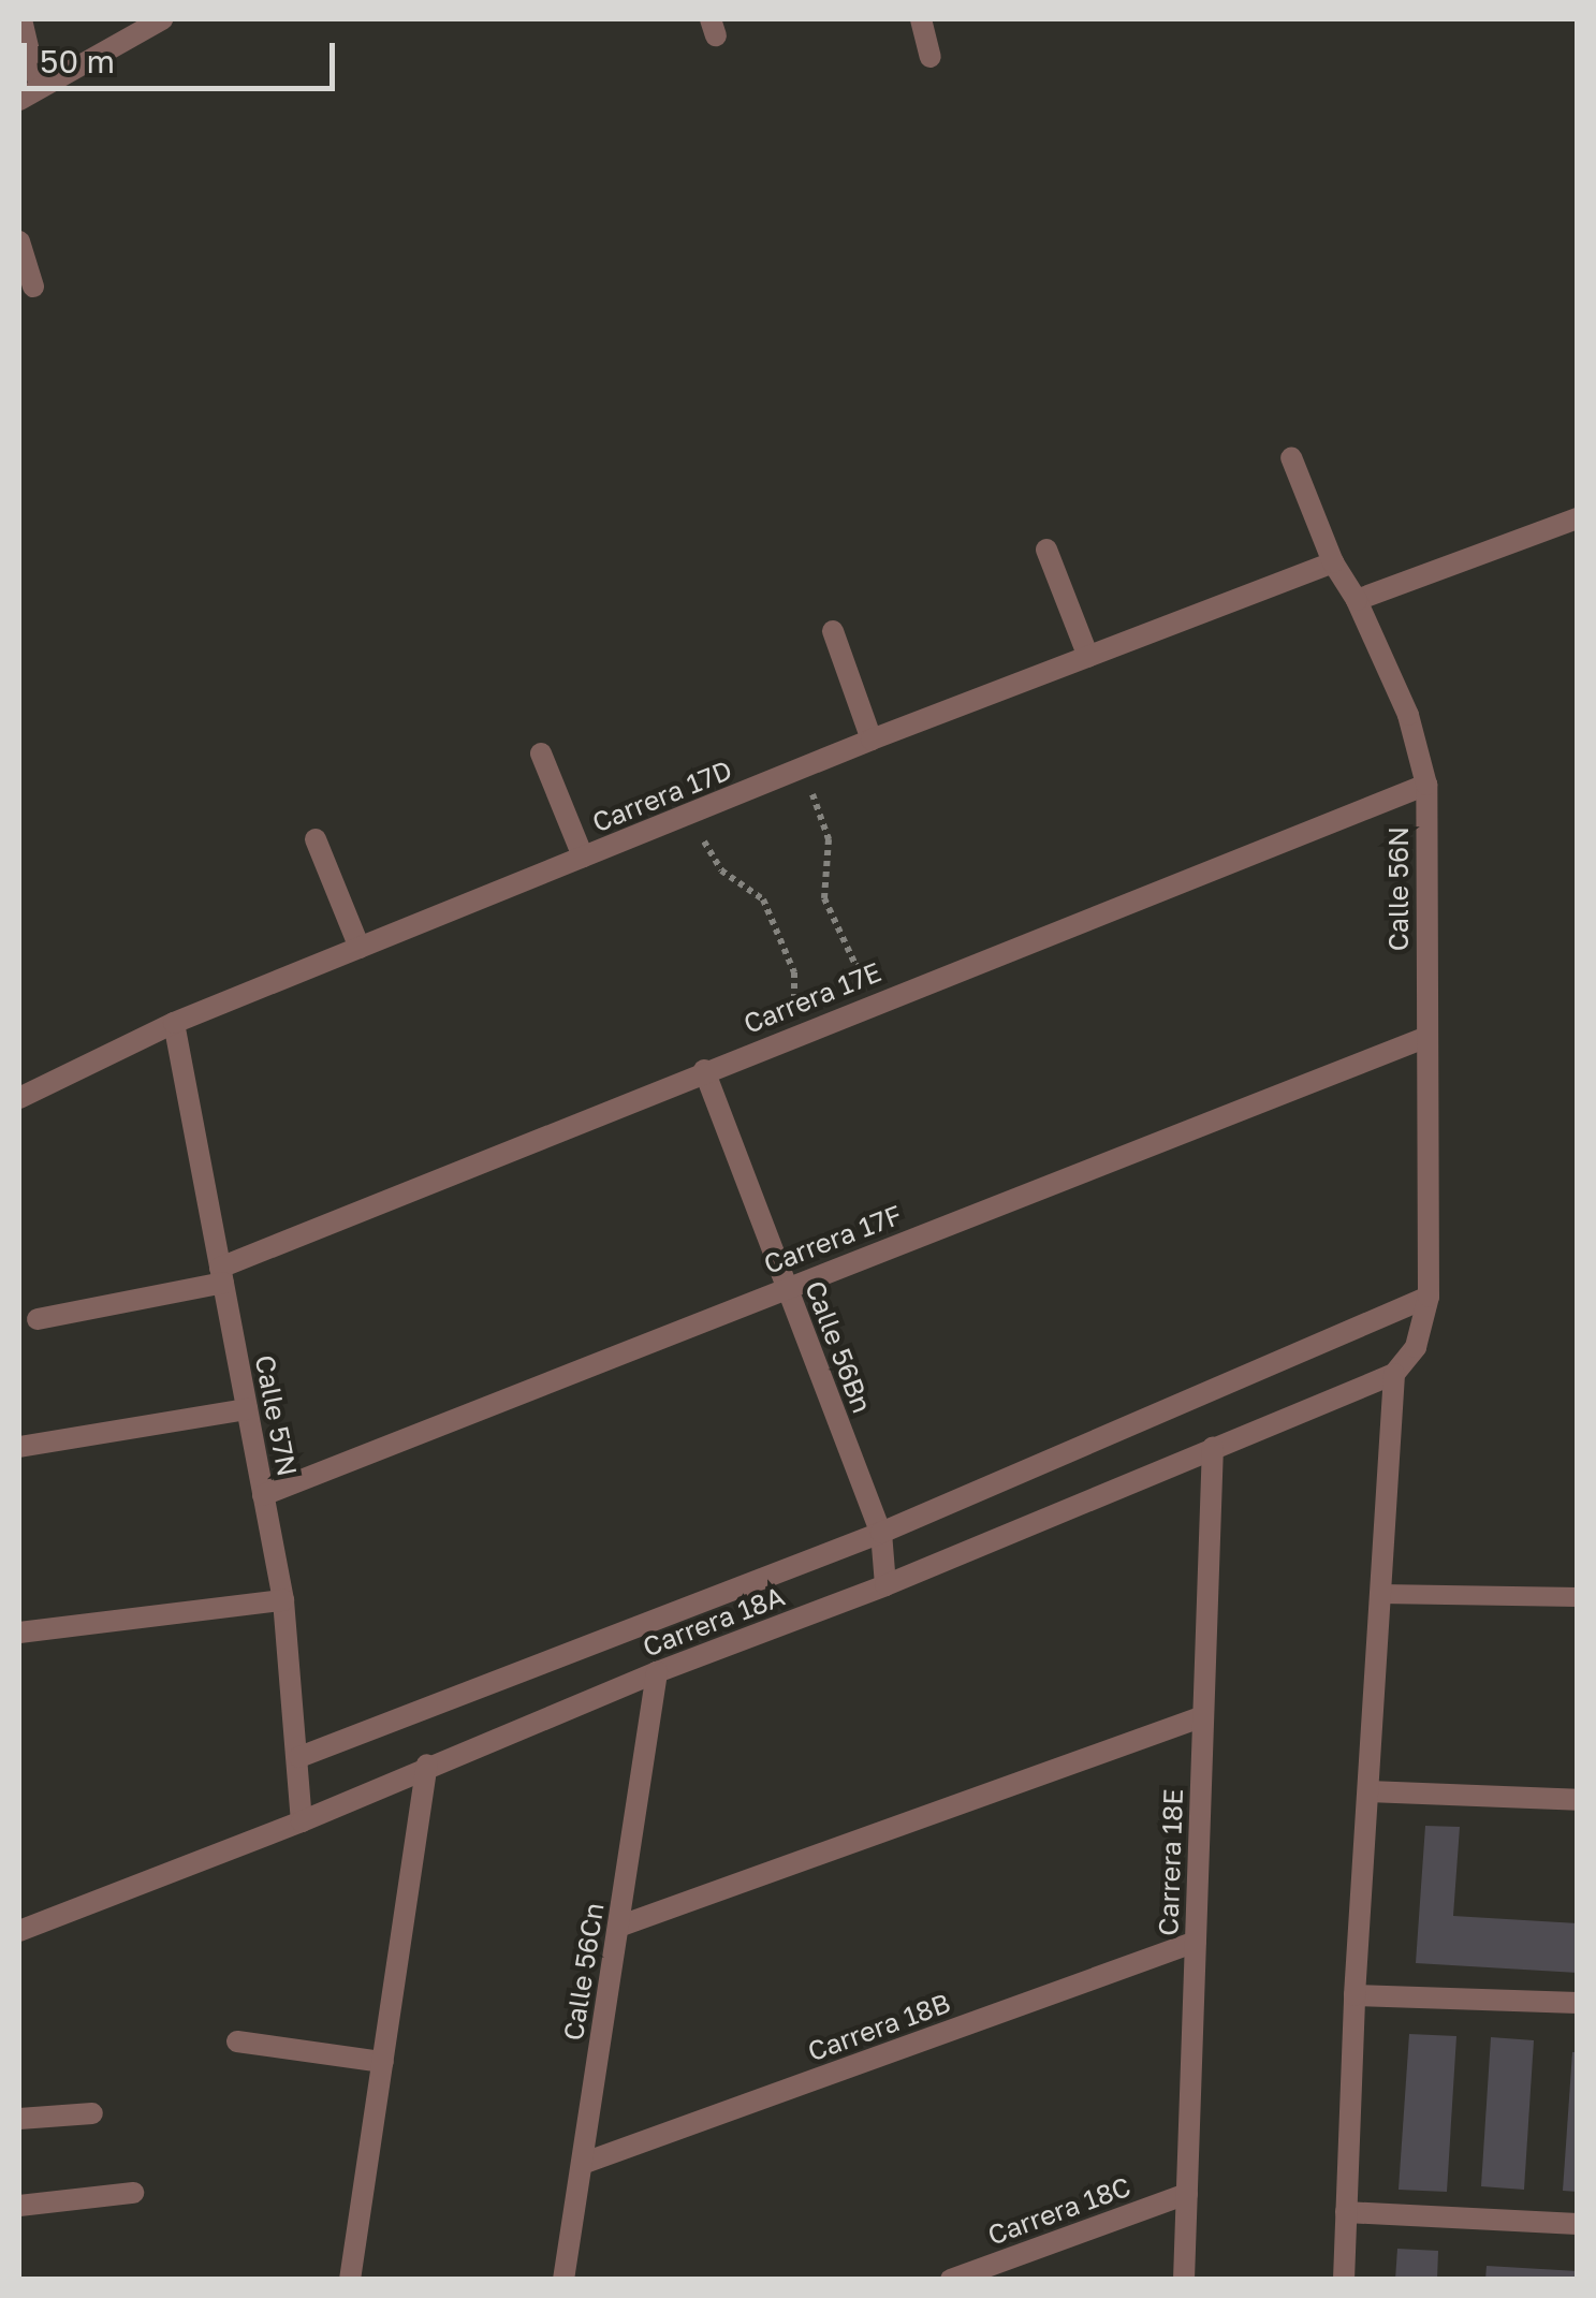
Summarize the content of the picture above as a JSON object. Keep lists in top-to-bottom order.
{
  "streets": {
    "street": [
      "Carrera 17D",
      "Calle 56N",
      "Carrera 17E",
      "Carrera 17F",
      "Calle 56Bn",
      "Calle 57N",
      "Carrera 18A",
      "Carrera 18E",
      "Calle 56Cn",
      "Carrera 18B",
      "Carrera 18C"
    ]
  },
  "crossings": [
    ["Carrera 17D", "Calle 56N"],
    ["Carrera 17D", "Calle 57N"],
    ["Calle 56N", "Carrera 17E"],
    ["Calle 56N", "Carrera 17F"],
    ["Calle 56N", "Carrera 18A"],
    ["Carrera 17E", "Calle 56Bn"],
    ["Carrera 17E", "Calle 57N"],
    ["Carrera 17F", "Calle 56Bn"],
    ["Carrera 17F", "Calle 57N"],
    ["Calle 56Bn", "Carrera 18A"],
    ["Calle 57N", "Carrera 18A"],
    ["Carrera 18A", "Carrera 18E"],
    ["Carrera 18A", "Calle 56Cn"],
    ["Carrera 18E", "Carrera 18B"],
    ["Carrera 18E", "Carrera 18C"],
    ["Calle 56Cn", "Carrera 18B"]
  ],
  "scale_bar": "50 m"
}
